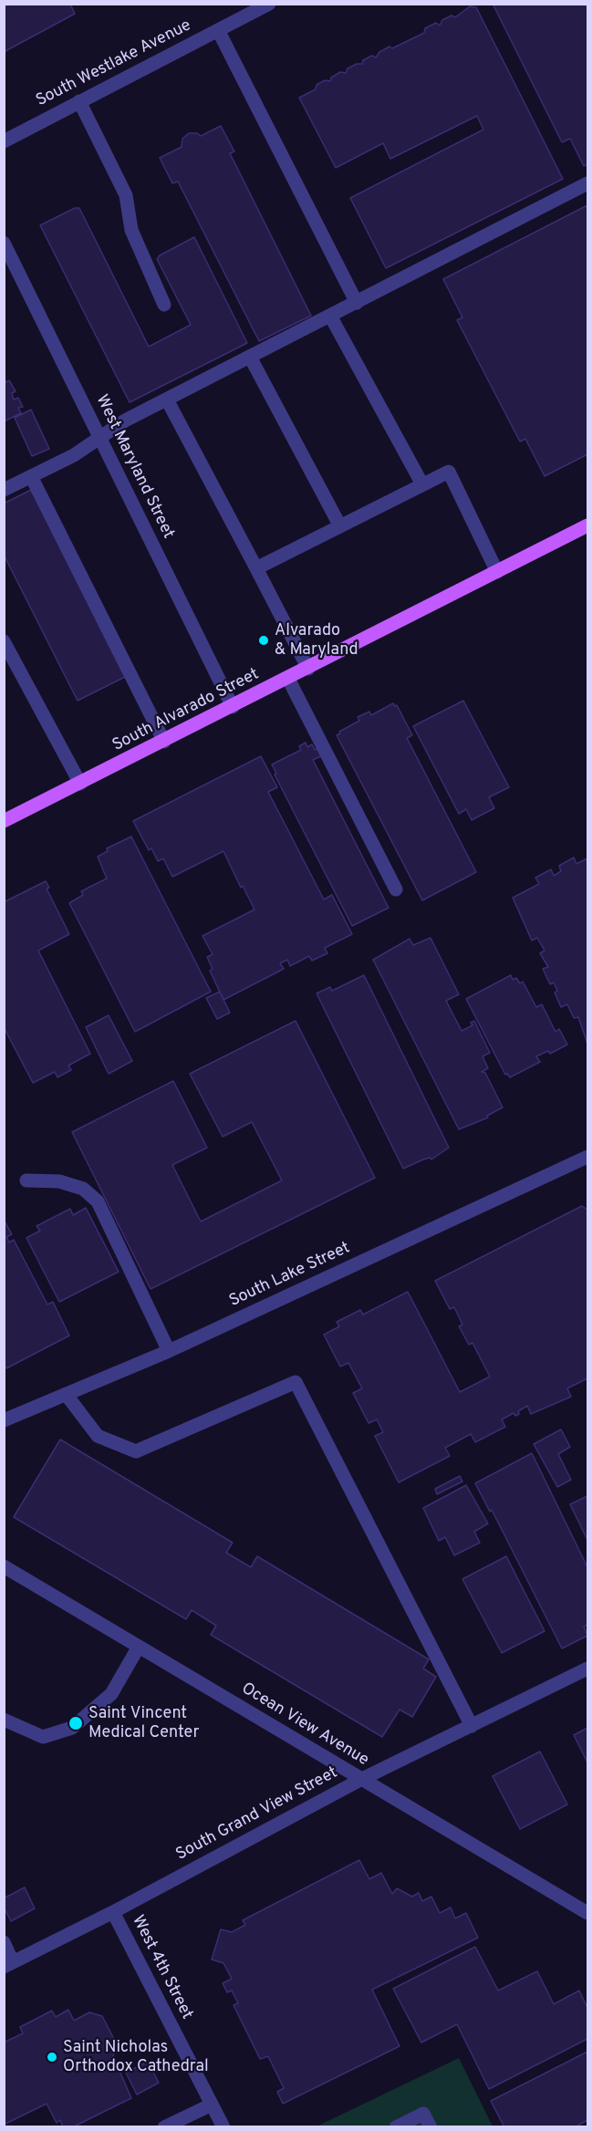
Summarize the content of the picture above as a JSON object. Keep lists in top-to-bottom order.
{
  "streets": {
    "main road": ["South Alvarado Street"],
    "street": [
      "South Westlake Avenue",
      "West Maryland Street",
      "South Lake Street",
      "Ocean View Avenue",
      "South Grand View Street",
      "West 4th Street"
    ]
  },
  "crossings": [
    ["West Maryland Street", "South Alvarado Street"],
    ["Ocean View Avenue", "South Grand View Street"],
    ["South Grand View Street", "West 4th Street"]
  ],
  "places": ["Alvarado & Maryland", "Saint Vincent Medical Center", "Saint Nicholas Orthodox Cathedral"]
}
